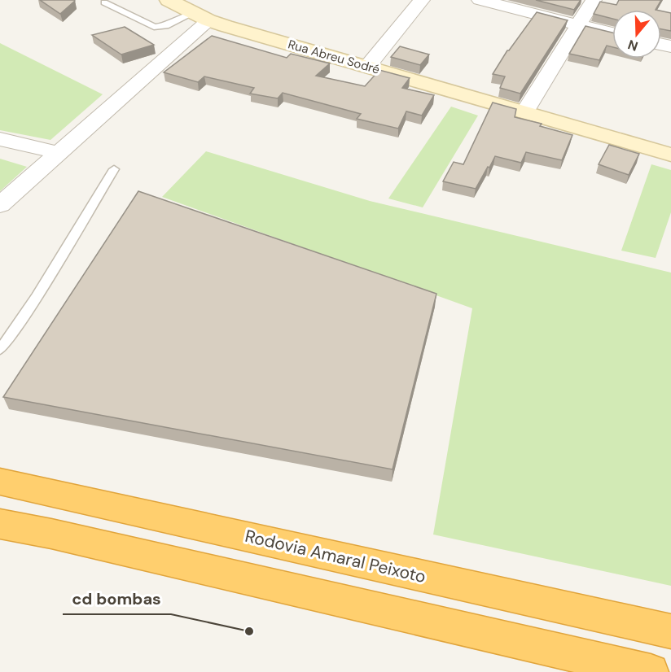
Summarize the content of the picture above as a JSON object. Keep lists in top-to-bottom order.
{
  "streets": {
    "highway": ["Rodovia Amaral Peixoto"],
    "main road": ["Rua Abreu Sodré"]
  },
  "places": ["cd bombas"],
  "north": "bottom"
}
